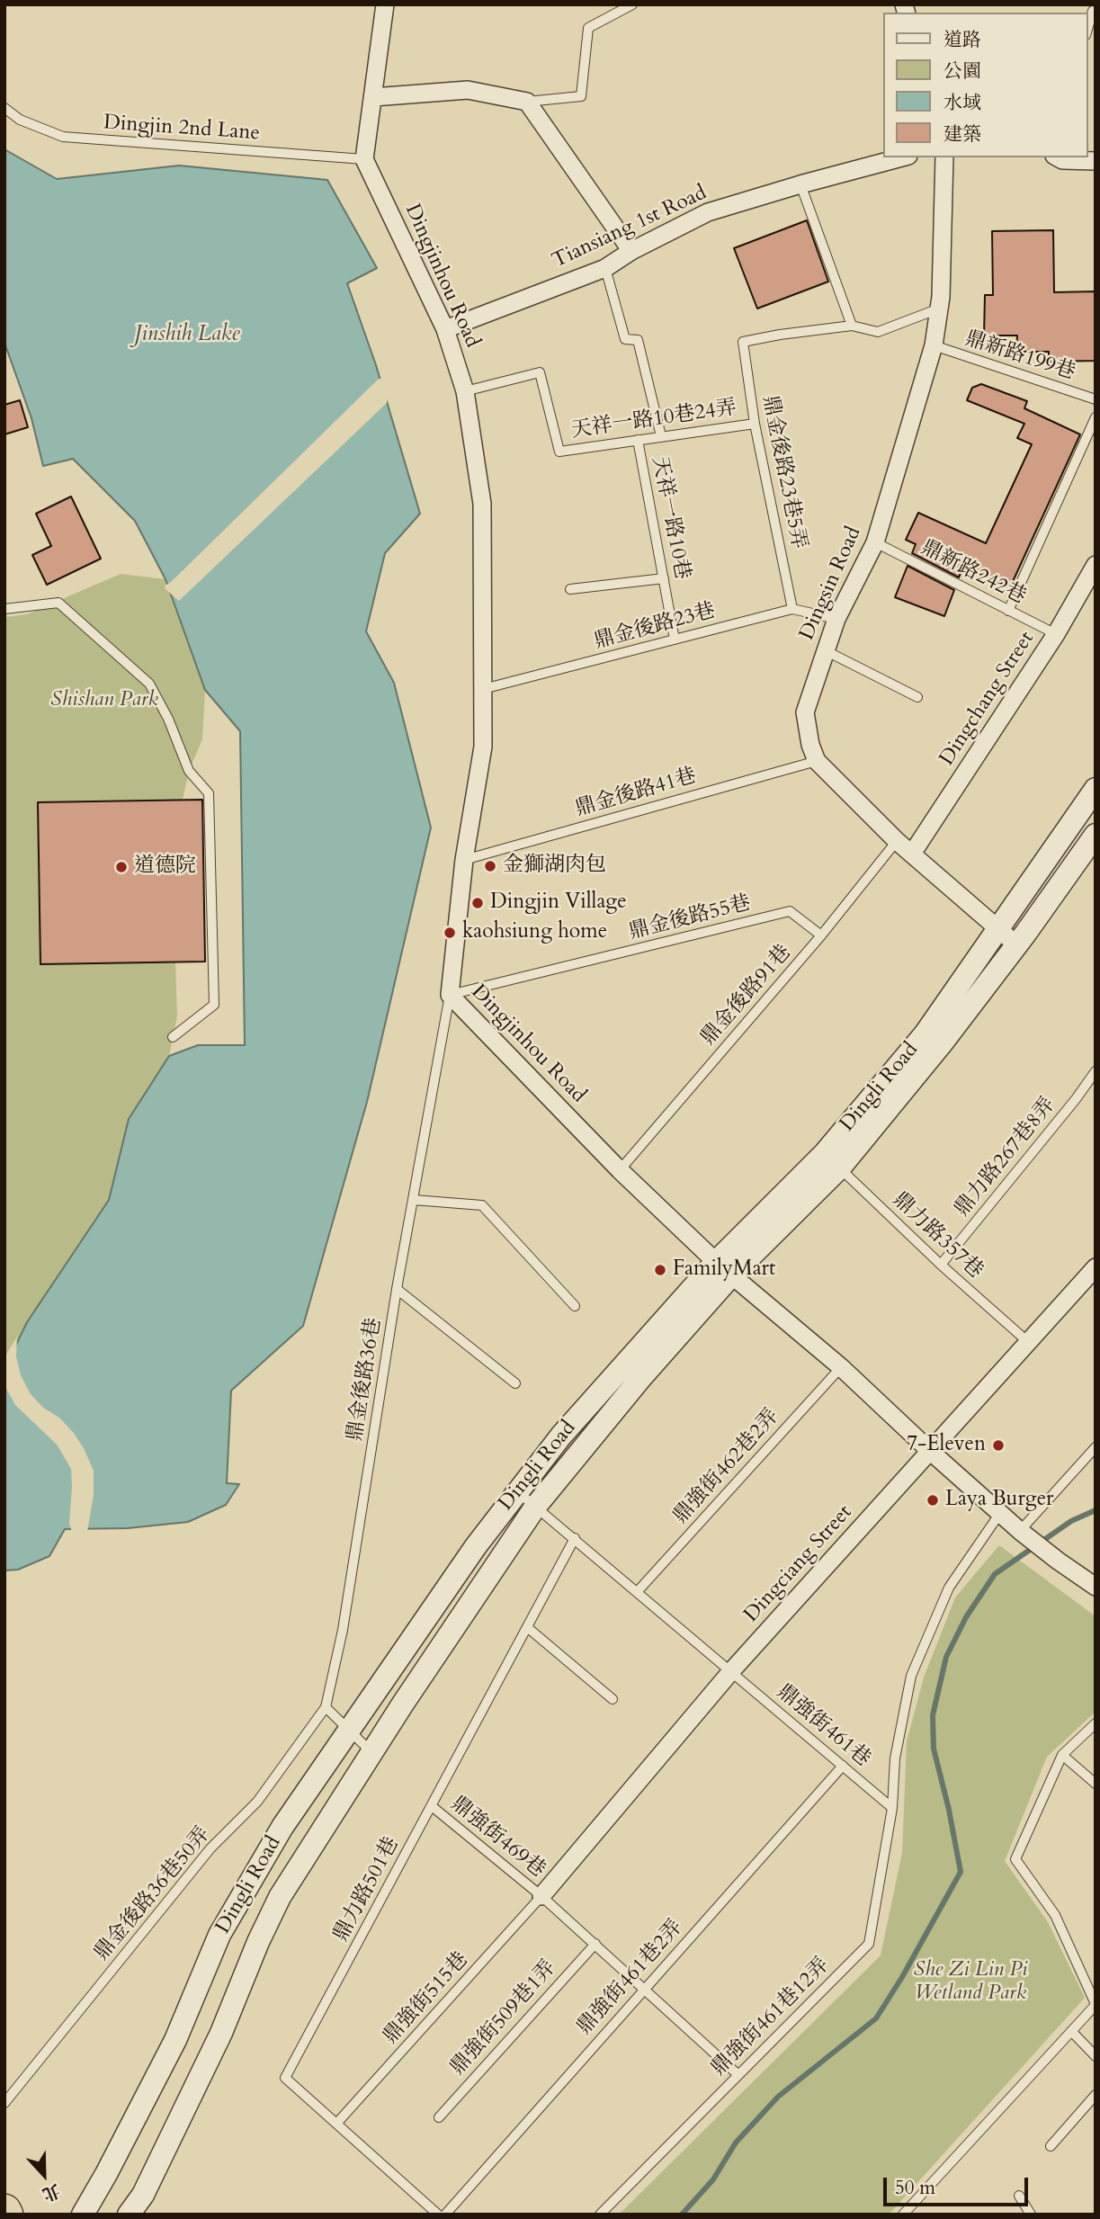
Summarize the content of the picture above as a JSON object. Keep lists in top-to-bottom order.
{
  "streets": {
    "street": [
      "Tiansiang 1st Road",
      "Dingjinhou Road",
      "Dingsin Road",
      "Dingchang Street",
      "Dingli Road",
      "Dingciang Street"
    ],
    "lane": [
      "Dingjin 2nd Lane",
      "鼎新路199巷",
      "天祥一路10巷24弄",
      "鼎金後路23巷5弄",
      "天祥一路10巷",
      "鼎新路242巷",
      "鼎金後路23巷",
      "鼎金後路41巷",
      "鼎金後路55巷",
      "鼎金後路91巷",
      "鼎力路267巷8弄",
      "鼎力路357巷",
      "鼎金後路36巷",
      "鼎強街462巷2弄",
      "鼎強街461巷",
      "鼎強街469巷",
      "鼎力路501巷",
      "鼎金後路36巷50弄",
      "鼎強街461巷2弄",
      "鼎強街515巷",
      "鼎強街461巷12弄",
      "鼎強街509巷1弄"
    ]
  },
  "crossings": [
    ["Dingjin 2nd Lane", "Dingjinhou Road"],
    ["Tiansiang 1st Road", "Dingjinhou Road"],
    ["Tiansiang 1st Road", "天祥一路10巷"],
    ["Dingjinhou Road", "天祥一路10巷24弄"],
    ["Dingjinhou Road", "鼎金後路23巷"],
    ["Dingjinhou Road", "鼎金後路41巷"],
    ["Dingjinhou Road", "鼎金後路55巷"],
    ["Dingjinhou Road", "鼎金後路91巷"],
    ["Dingjinhou Road", "Dingli Road"],
    ["Dingjinhou Road", "鼎金後路36巷"],
    ["Dingjinhou Road", "鼎強街462巷2弄"],
    ["Dingjinhou Road", "Dingciang Street"],
    ["Dingjinhou Road", "鼎強街461巷12弄"],
    ["鼎新路199巷", "Dingsin Road"],
    ["天祥一路10巷24弄", "鼎金後路23巷5弄"],
    ["天祥一路10巷24弄", "天祥一路10巷"],
    ["鼎金後路23巷5弄", "鼎金後路23巷"],
    ["天祥一路10巷", "鼎金後路23巷"],
    ["鼎新路242巷", "Dingsin Road"],
    ["鼎新路242巷", "Dingchang Street"],
    ["Dingsin Road", "鼎金後路23巷"],
    ["Dingsin Road", "Dingchang Street"],
    ["Dingsin Road", "鼎金後路41巷"],
    ["Dingsin Road", "鼎金後路91巷"],
    ["Dingsin Road", "Dingli Road"],
    ["鼎金後路55巷", "鼎金後路91巷"],
    ["鼎金後路55巷", "鼎金後路36巷"],
    ["Dingli Road", "鼎力路357巷"],
    ["Dingli Road", "鼎強街461巷"],
    ["鼎力路267巷8弄", "鼎力路357巷"],
    ["鼎力路357巷", "Dingciang Street"],
    ["鼎金後路36巷", "鼎金後路36巷50弄"],
    ["鼎強街462巷2弄", "鼎強街461巷"],
    ["Dingciang Street", "鼎強街461巷"],
    ["Dingciang Street", "鼎強街469巷"],
    ["Dingciang Street", "鼎強街515巷"],
    ["鼎強街461巷", "鼎力路501巷"],
    ["鼎強街461巷", "鼎強街461巷2弄"],
    ["鼎強街461巷", "鼎強街461巷12弄"],
    ["鼎強街469巷", "鼎力路501巷"],
    ["鼎強街469巷", "鼎強街461巷2弄"],
    ["鼎強街469巷", "鼎強街515巷"],
    ["鼎強街469巷", "鼎強街461巷12弄"],
    ["鼎強街469巷", "鼎強街509巷1弄"],
    ["鼎力路501巷", "鼎強街515巷"]
  ],
  "water": ["Jinshih Lake"],
  "parks": ["Shishan Park", "She Zi Lin Pi Wetland Park"],
  "places": [
    "金獅湖肉包",
    "道德院",
    "Dingjin Village",
    "kaohsiung home",
    "FamilyMart",
    "7-Eleven",
    "Laya Burger"
  ],
  "legend": [
    "道路",
    "公園",
    "水域",
    "建築"
  ],
  "scale_bar": "50 m",
  "north": "bottom"
}
